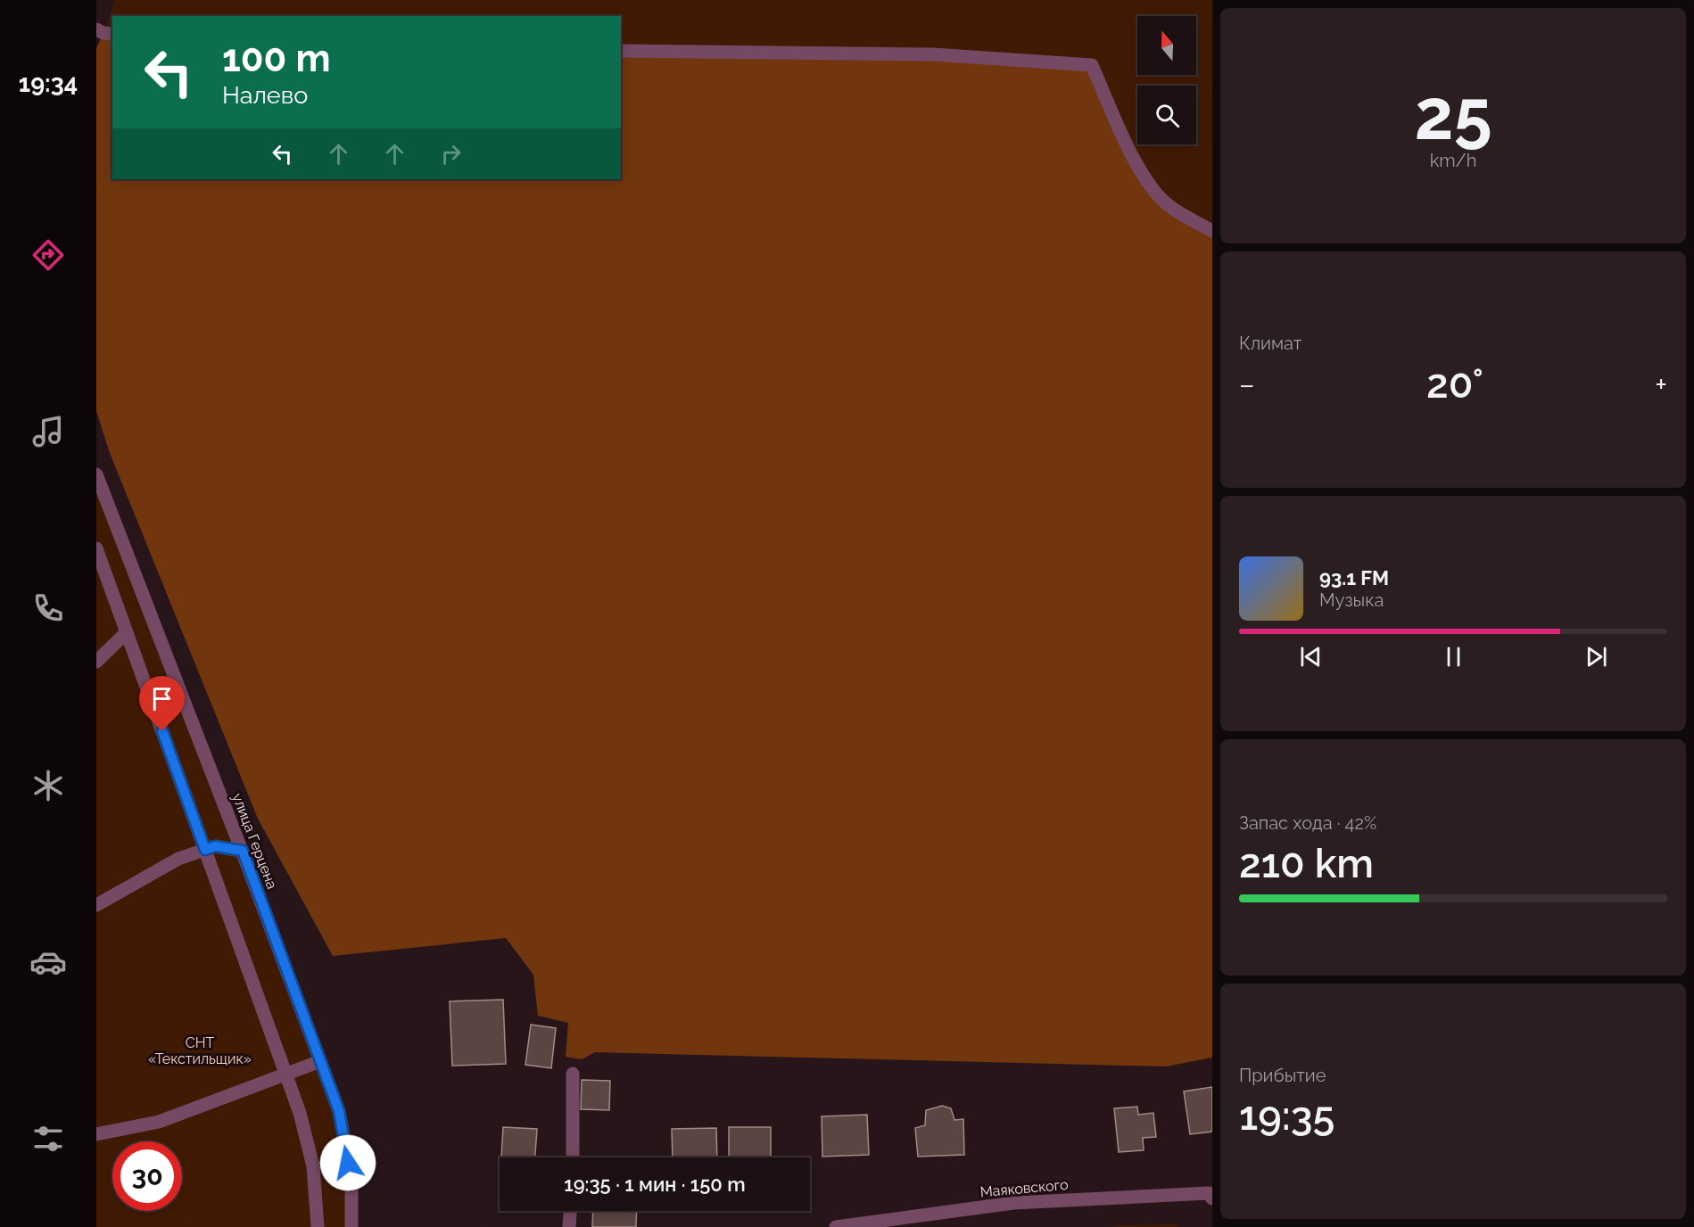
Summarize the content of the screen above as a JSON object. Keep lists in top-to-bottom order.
{
  "streets": {
    "street": ["улица Герцена", "Маяковского"]
  },
  "parks": ["СНТ «Текстильщик»"],
  "north": "top",
  "page": {
    "tabs": "19:34",
    "tile": [
      ["25", "km/h"],
      "Климат",
      ["Запас хода · 42%", "210 km"],
      ["Прибытие", "19:35"]
    ],
    "turn": ["100 m", "Налево"],
    "heat": ["−", "20°", "+"],
    "song": ["93.1 FM", "Музыка"],
    "limit": "30",
    "trip": "19:35 · 1 мин · 150 m"
  }
}
